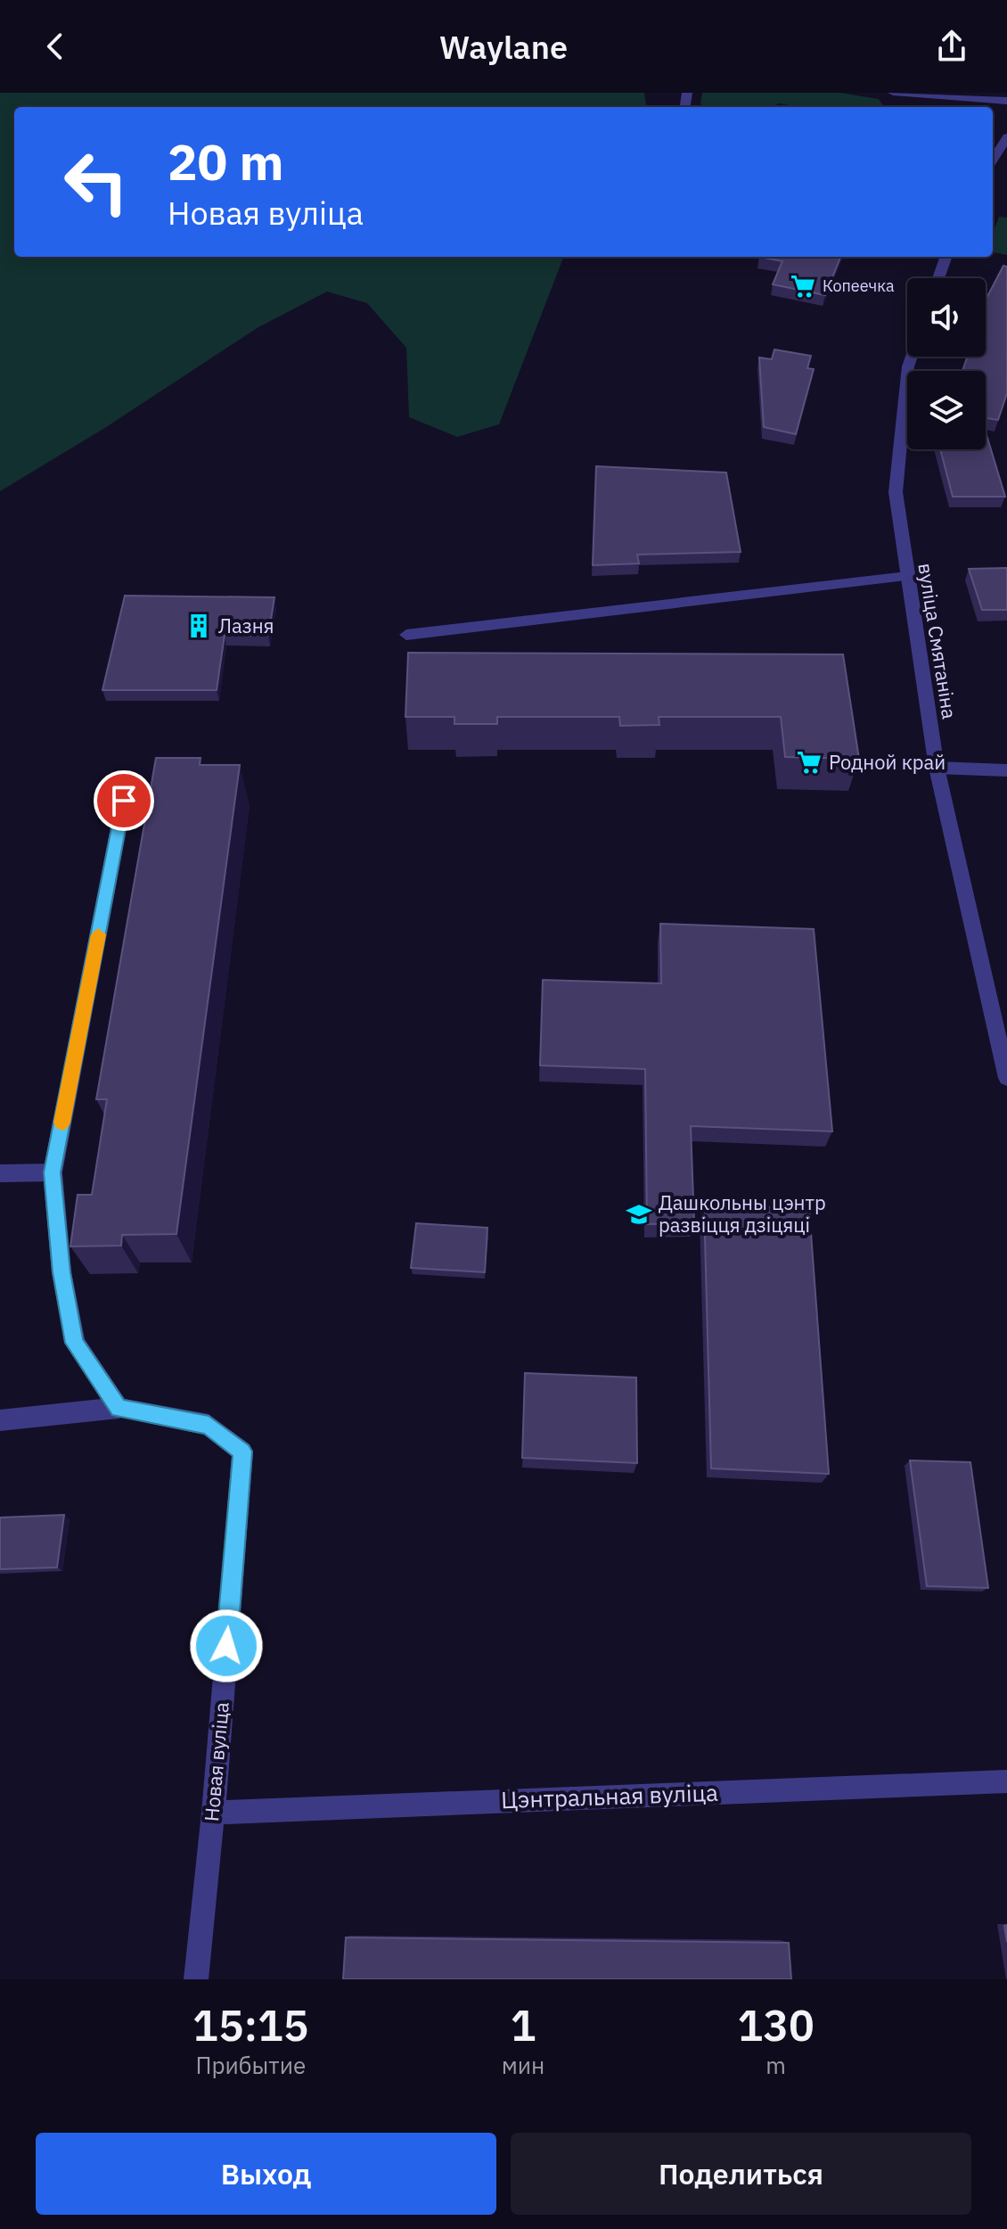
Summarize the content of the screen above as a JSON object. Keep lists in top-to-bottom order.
{
  "streets": {
    "street": ["вуліца Смятаніна", "Новая вуліца", "Цэнтральная вуліца"]
  },
  "crossings": [
    ["Новая вуліца", "Цэнтральная вуліца"]
  ],
  "places": {
    "supermarket": ["Копеечка", "Родной край"],
    "building": ["Лазня"],
    "school or university": ["Дашкольны цэнтр развіцця дзіцяці"]
  },
  "page": {
    "header": "Waylane",
    "turn": ["20 m", "Новая вуліца"],
    "eta": [
      "15:15",
      "Прибытие",
      "1",
      "мин",
      "130",
      "m"
    ],
    "buttons": ["Выход", "Поделиться"]
  }
}
